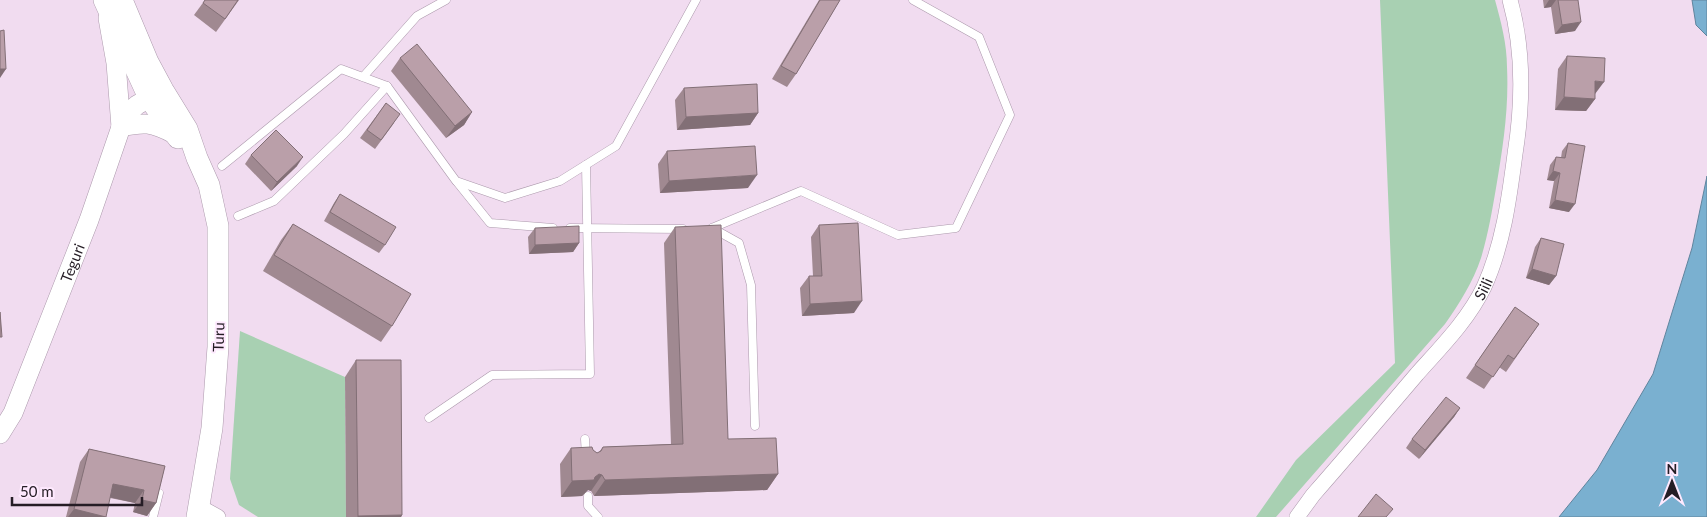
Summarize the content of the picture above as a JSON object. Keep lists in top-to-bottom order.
{
  "streets": {
    "main road": ["Turu"],
    "street": ["Teguri", "Siili"]
  },
  "crossings": [
    ["Teguri", "Turu"]
  ],
  "scale_bar": "50 m",
  "north": "top"
}
